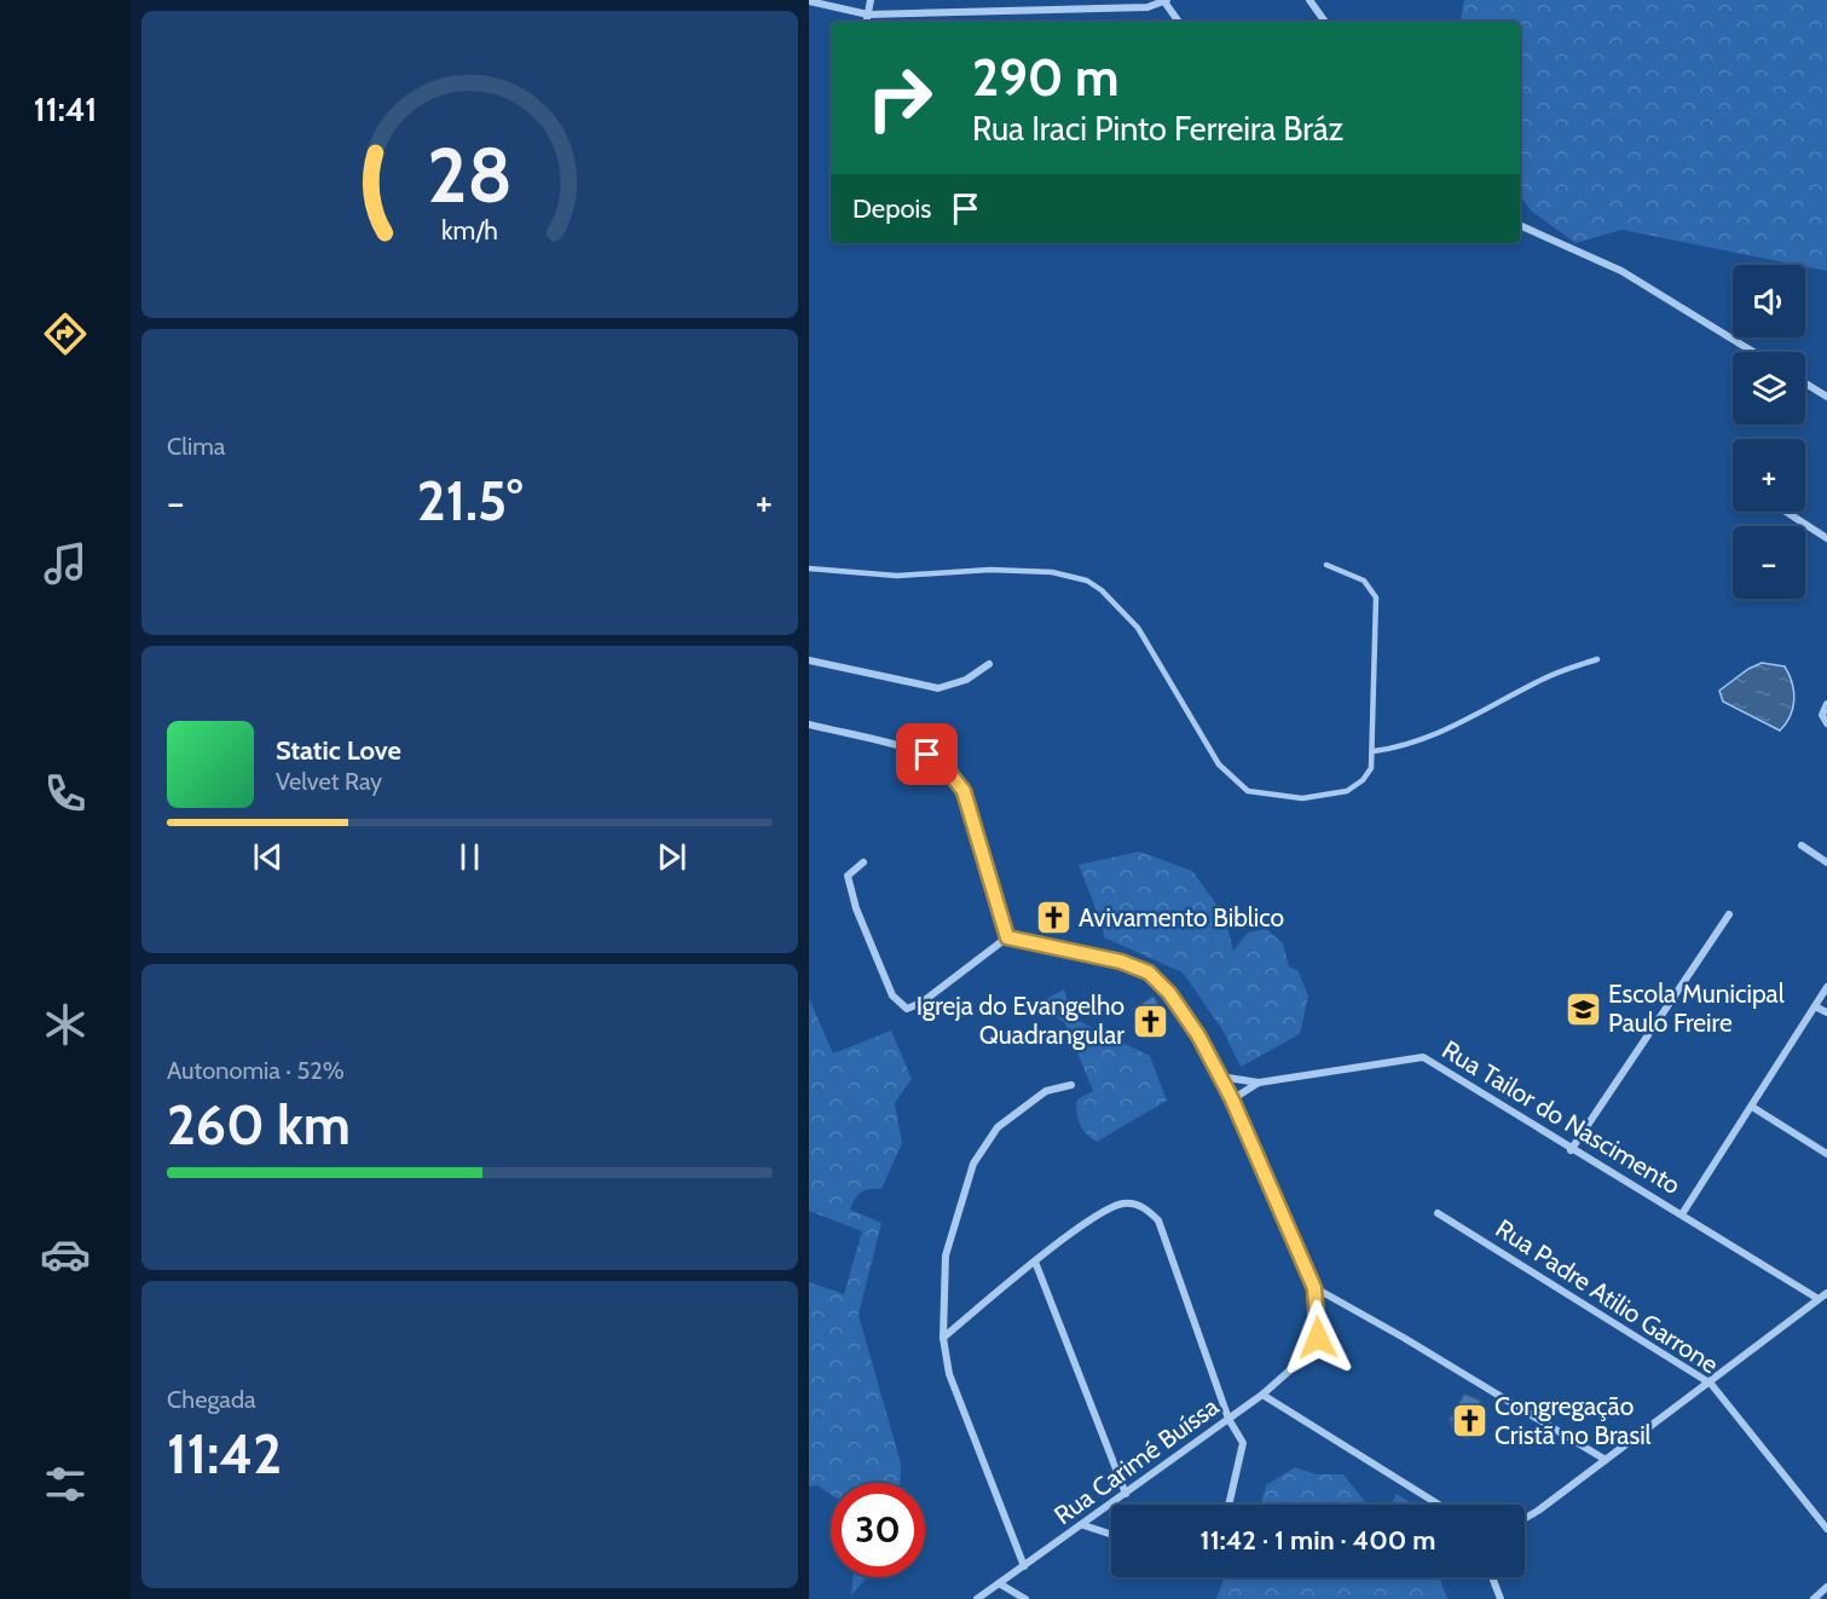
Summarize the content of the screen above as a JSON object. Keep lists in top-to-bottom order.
{
  "streets": {
    "street": ["Rua Tailor do Nascimento", "Rua Padre Atilio Garrone", "Rua Carimé Buíssa"]
  },
  "places": {
    "church": ["Avivamento Biblico", "Igreja do Evangelho Quadrangular", "Congregação Cristã no Brasil"],
    "school or university": ["Escola Municipal Paulo Freire"]
  },
  "page": {
    "tabs": "11:41",
    "turn": ["290 m", "Rua Iraci Pinto Ferreira Bráz"],
    "then": "Depois",
    "map_buttons": ["+", "−"],
    "tile": [
      "Clima",
      ["Autonomia · 52%", "260 km"],
      ["Chegada", "11:42"]
    ],
    "heat": ["−", "21.5°", "+"],
    "song": ["Static Love", "Velvet Ray"],
    "limit": "30",
    "trip": "11:42 · 1 min · 400 m",
    "gauge": ["28", "km/h"]
  }
}
